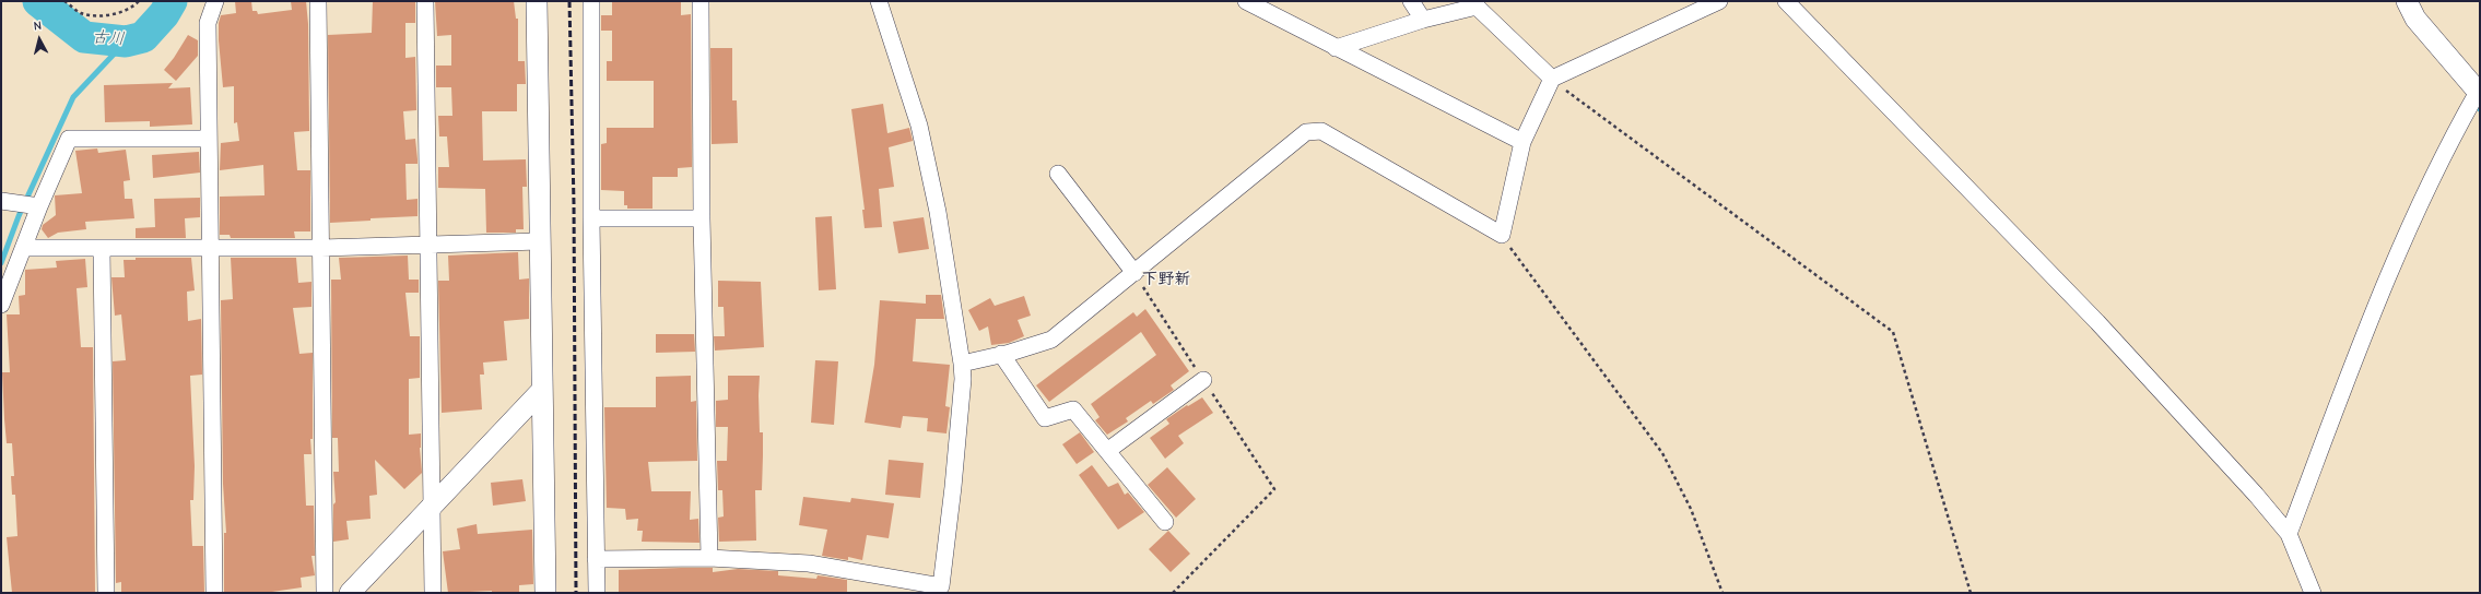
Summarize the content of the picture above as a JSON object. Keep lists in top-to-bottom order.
{
  "districts": ["下野新"],
  "water": ["古川"],
  "north": "top"
}
